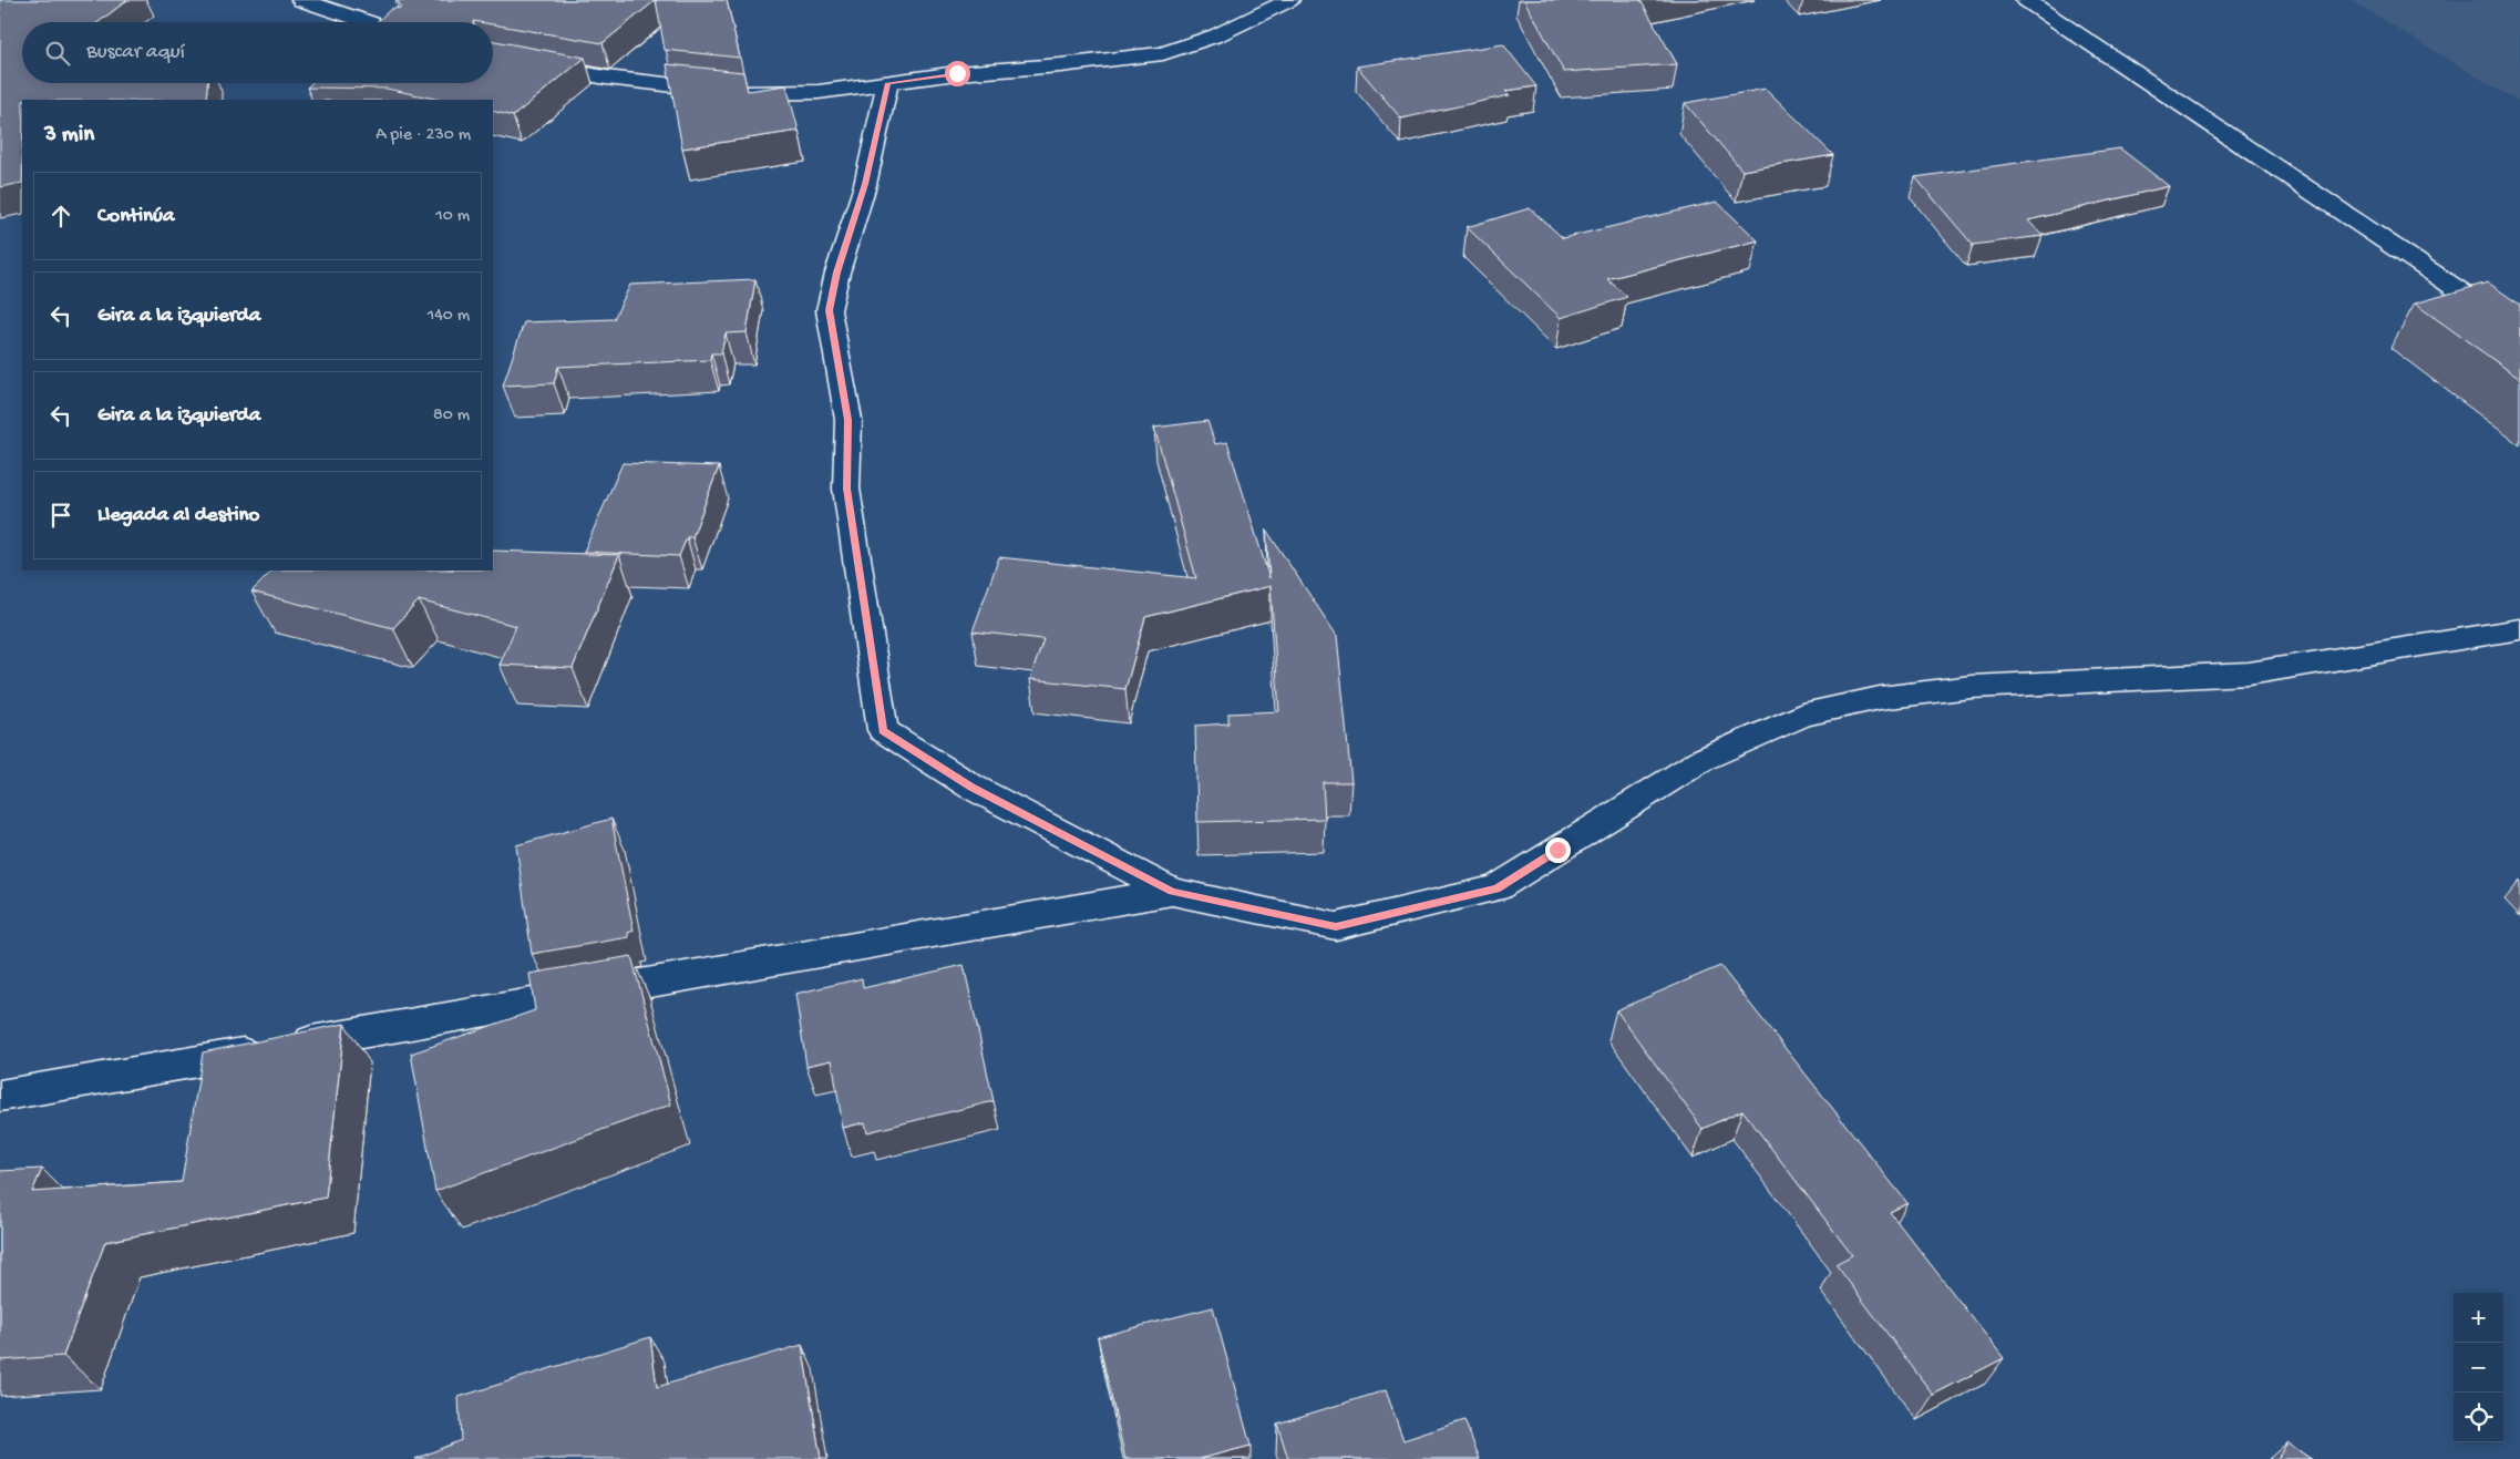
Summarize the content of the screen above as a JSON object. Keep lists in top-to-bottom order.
{
  "page": {
    "search": "Buscar aquí",
    "heading": ["3 min", "A pie · 230 m"],
    "list": [
      ["Continúa", "10 m"],
      ["Gira a la izquierda", "140 m"],
      ["Gira a la izquierda", "80 m"],
      "Llegada al destino"
    ],
    "map_buttons": ["+", "−"]
  }
}
